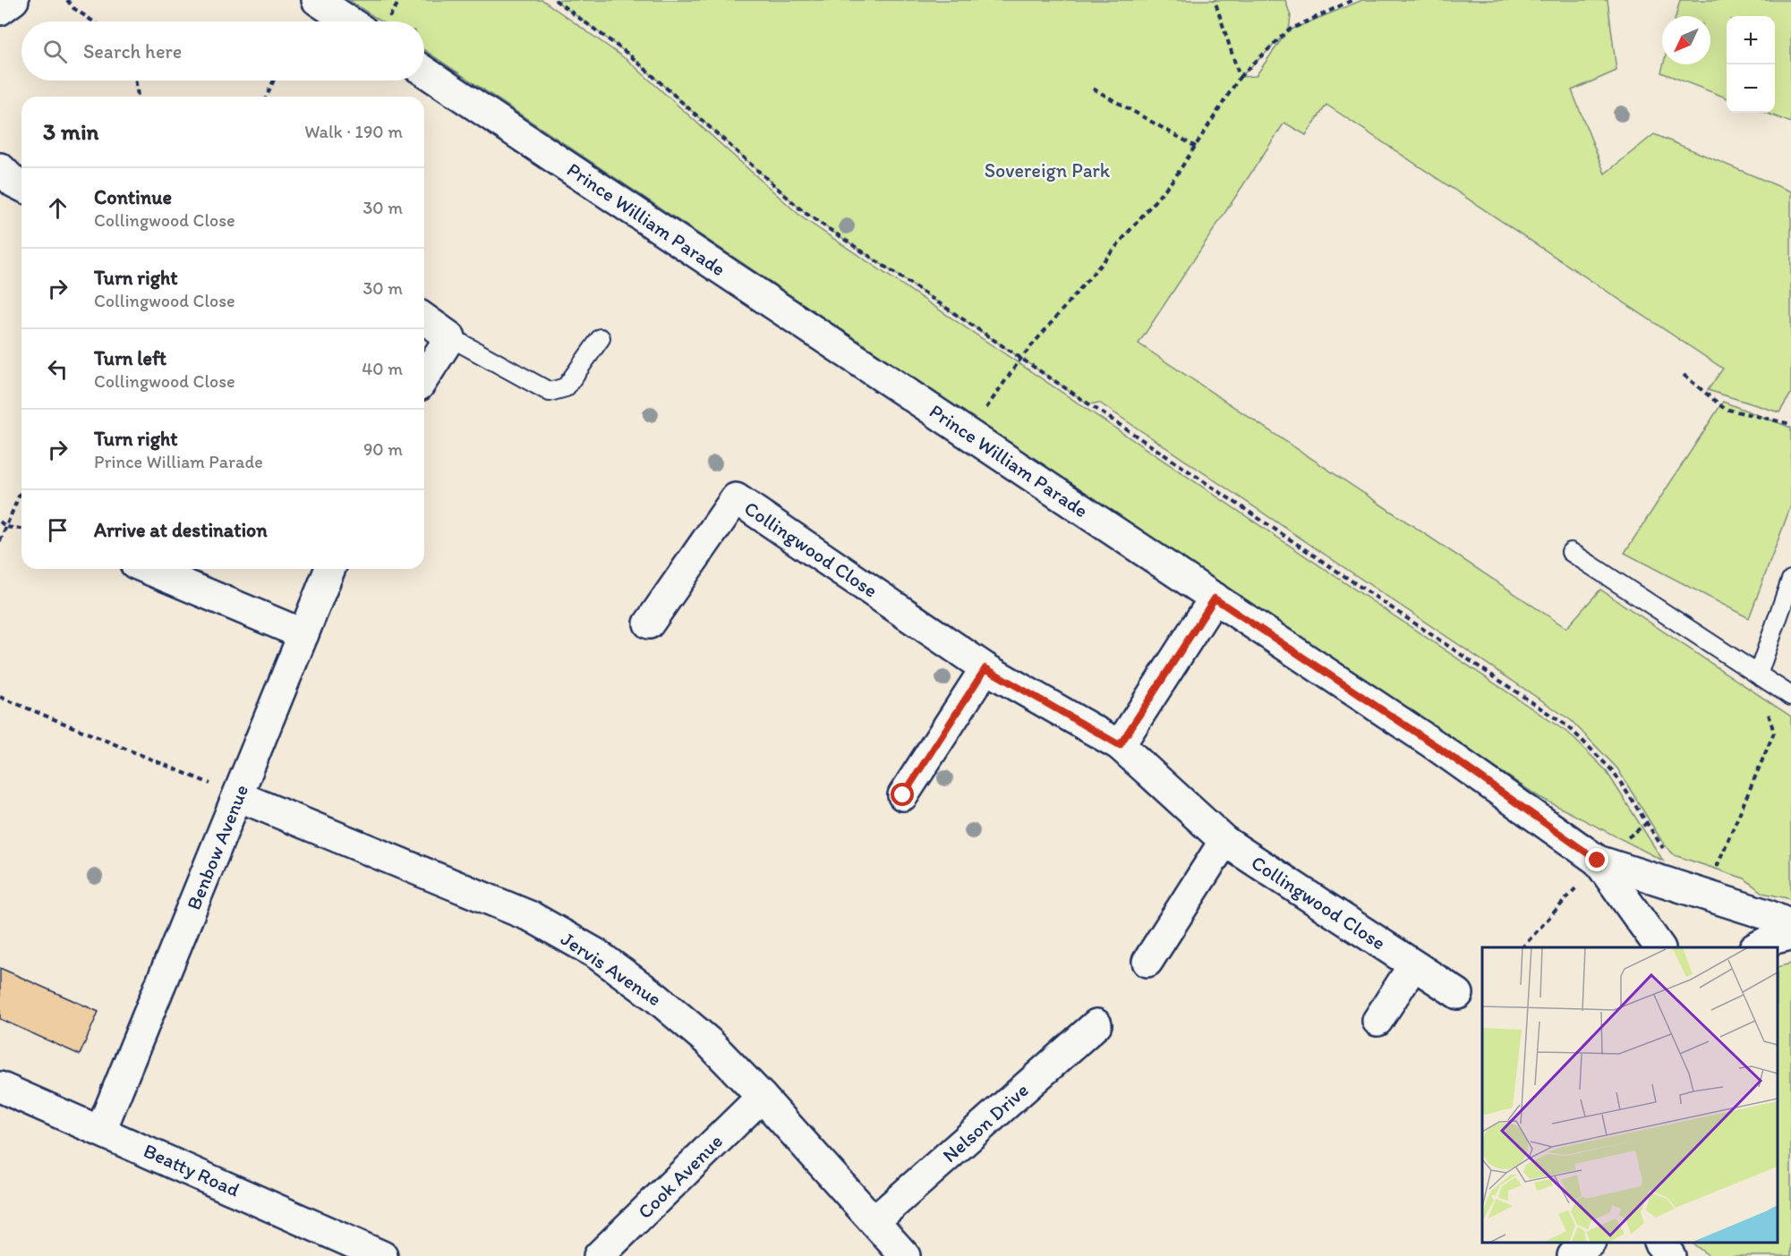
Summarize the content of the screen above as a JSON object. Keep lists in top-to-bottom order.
{
  "streets": {
    "street": [
      "Prince William Parade",
      "Collingwood Close",
      "Benbow Avenue",
      "Jervis Avenue",
      "Nelson Drive",
      "Beatty Road",
      "Cook Avenue"
    ]
  },
  "crossings": [
    ["Benbow Avenue", "Jervis Avenue"],
    ["Benbow Avenue", "Beatty Road"],
    ["Jervis Avenue", "Nelson Drive"],
    ["Jervis Avenue", "Cook Avenue"]
  ],
  "parks": ["Sovereign Park"],
  "north": "bottom left",
  "page": {
    "map_buttons": ["+", "−"],
    "search": "Search here",
    "heading": ["3 min", "Walk · 190 m"],
    "list": [
      ["Continue", "Collingwood Close", "30 m"],
      ["Turn right", "Collingwood Close", "30 m"],
      ["Turn left", "Collingwood Close", "40 m"],
      ["Turn right", "Prince William Parade", "90 m"],
      "Arrive at destination"
    ]
  }
}
